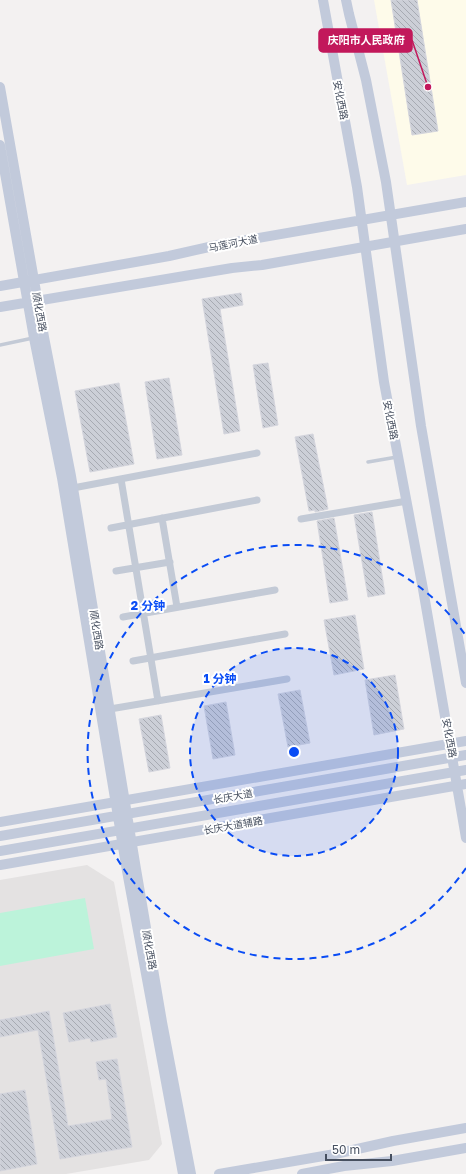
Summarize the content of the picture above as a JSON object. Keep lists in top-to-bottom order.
{
  "streets": {
    "main road": [
      "安化西路",
      "马莲河大道",
      "顺化西路",
      "长庆大道",
      "长庆大道辅路"
    ]
  },
  "crossings": [
    ["安化西路", "马莲河大道"],
    ["安化西路", "长庆大道"],
    ["安化西路", "长庆大道辅路"],
    ["马莲河大道", "顺化西路"],
    ["顺化西路", "长庆大道"],
    ["顺化西路", "长庆大道辅路"]
  ],
  "places": ["庆阳市人民政府"],
  "scale_bar": "50 m",
  "rings": ["2 分钟", "1 分钟"]
}
